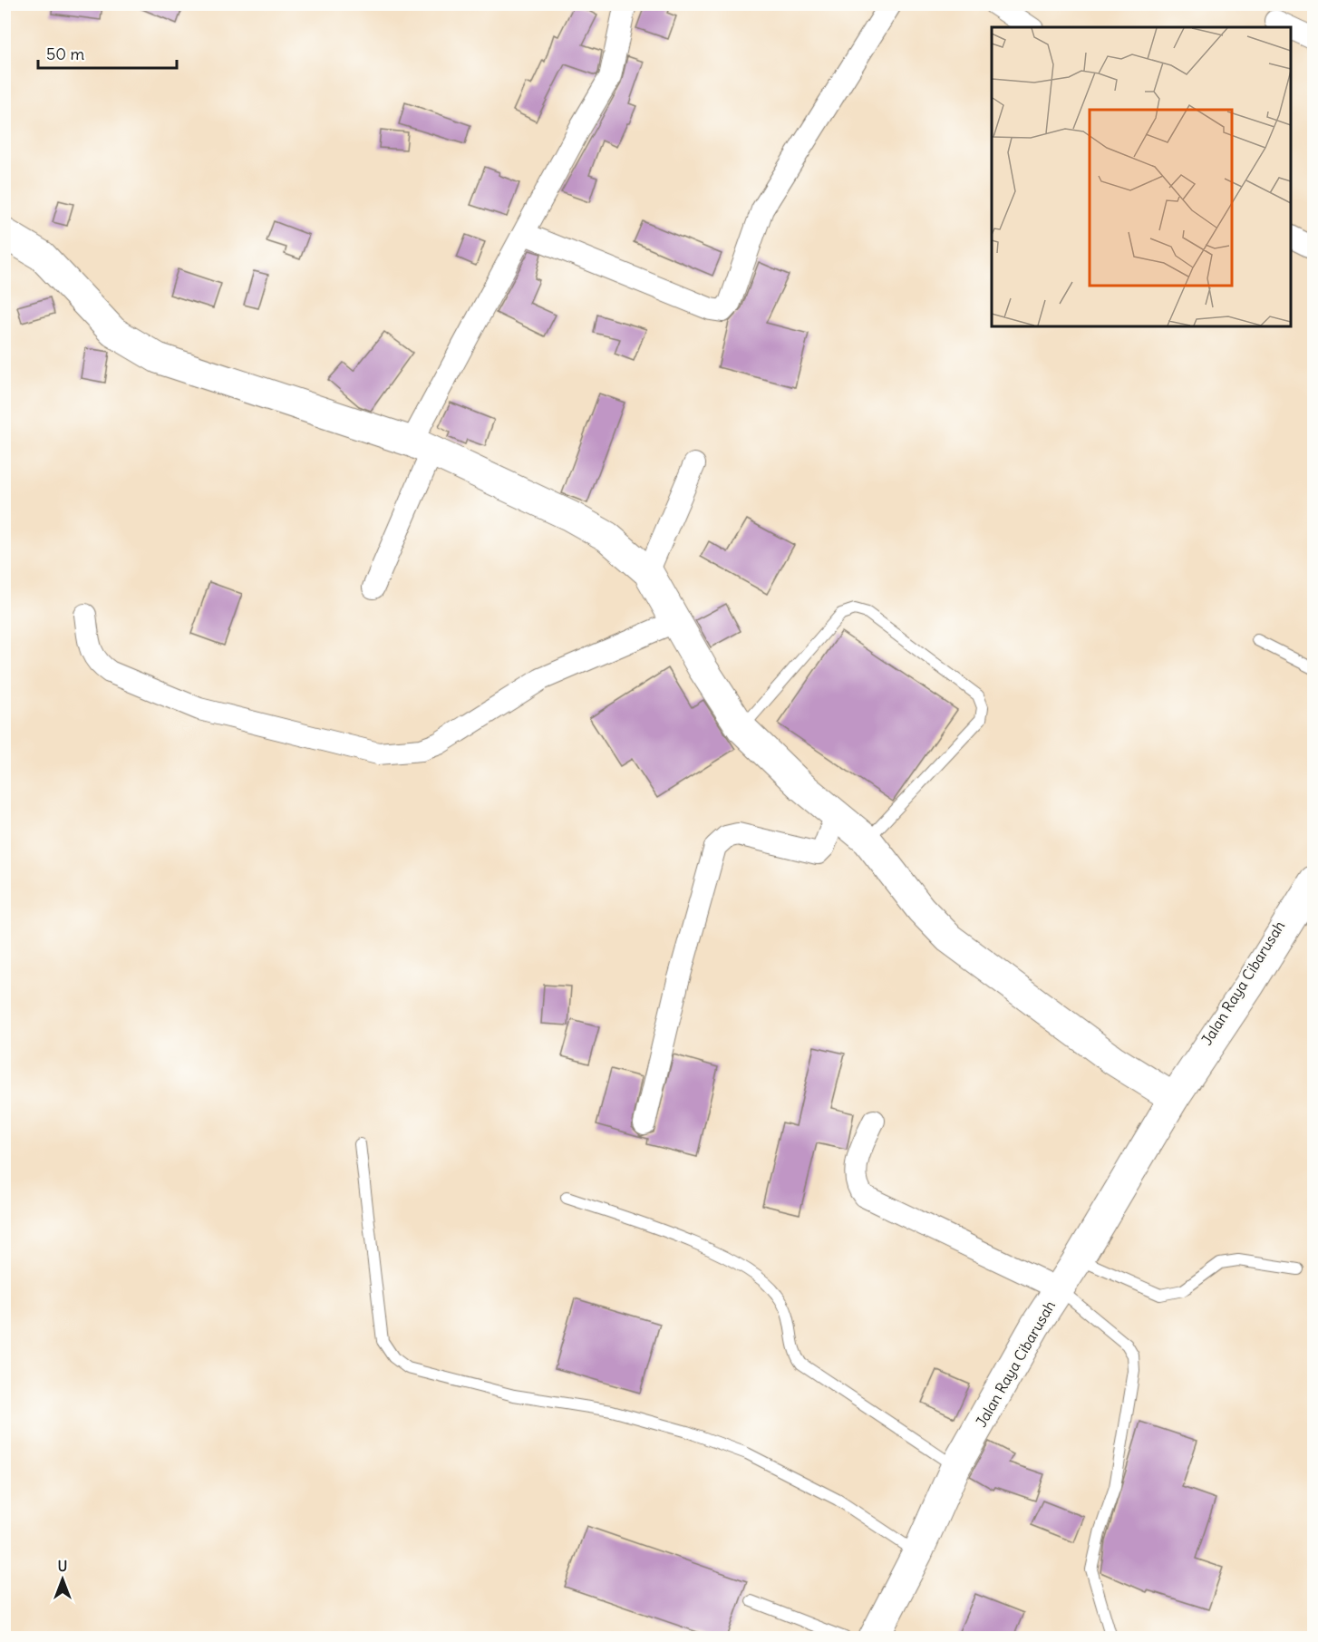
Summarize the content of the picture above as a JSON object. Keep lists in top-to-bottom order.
{
  "streets": {
    "street": ["Jalan Raya Cibarusah"]
  },
  "scale_bar": "50 m",
  "north": "top"
}
